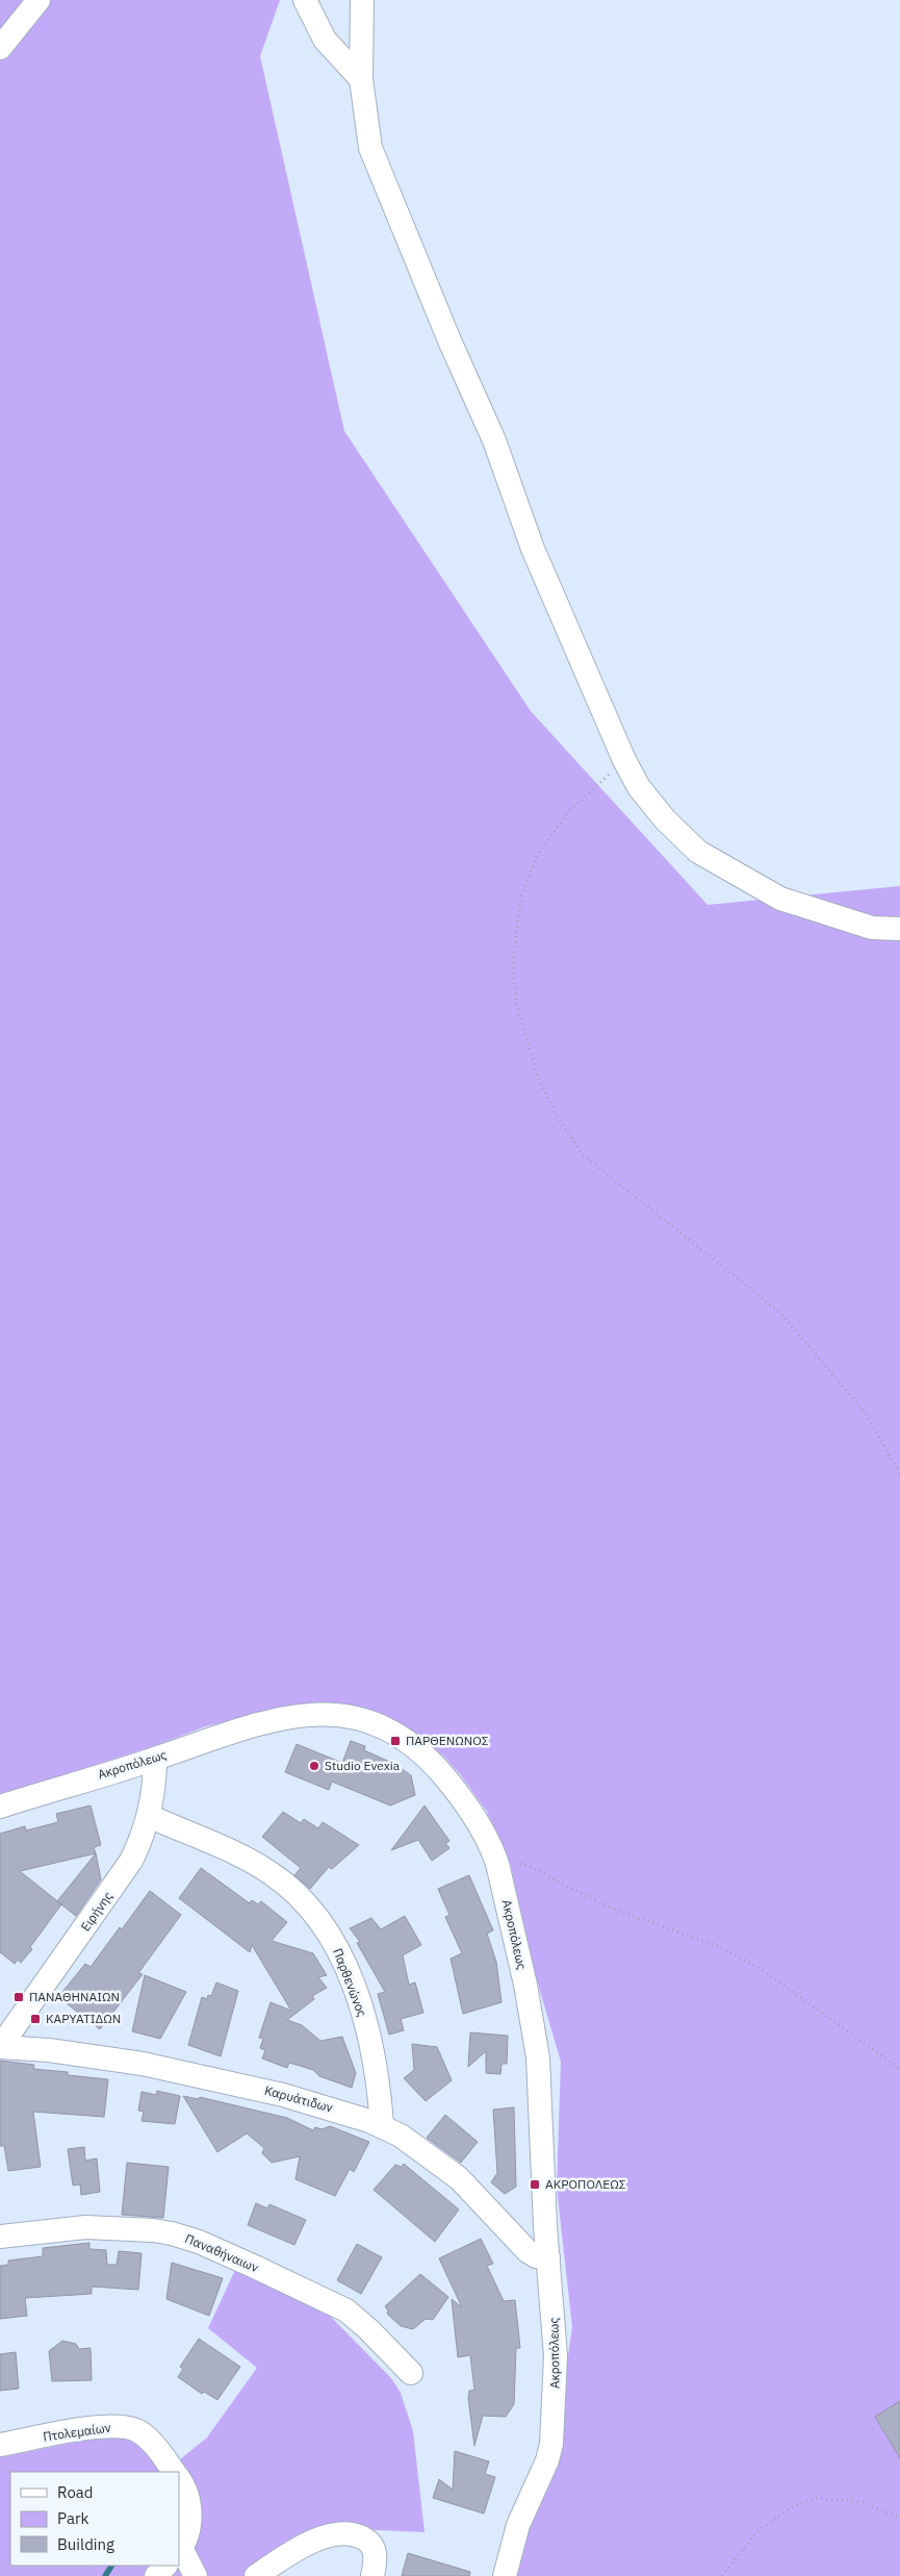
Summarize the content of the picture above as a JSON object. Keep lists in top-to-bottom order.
{
  "streets": {
    "street": [
      "Ακροπόλεως",
      "Ειρήνης",
      "Παρθενώνος",
      "Καρυάτιδων",
      "Παναθήναιων",
      "Πτολεμαίων"
    ]
  },
  "crossings": [
    ["Ακροπόλεως", "Ειρήνης"],
    ["Ακροπόλεως", "Καρυάτιδων"],
    ["Ειρήνης", "Παρθενώνος"],
    ["Ειρήνης", "Καρυάτιδων"],
    ["Παρθενώνος", "Καρυάτιδων"]
  ],
  "places": {
    "transit": [
      "ΠΑΡΘΕΝΩΝΟΣ",
      "ΠΑΝΑΘΗΝΑΙΩΝ",
      "ΚΑΡΥΑΤΙΔΩΝ",
      "ΑΚΡΟΠΟΛΕΩΣ"
    ],
    "other": ["Studio Evexia"]
  },
  "legend": ["Road", "Park", "Building"]
}
